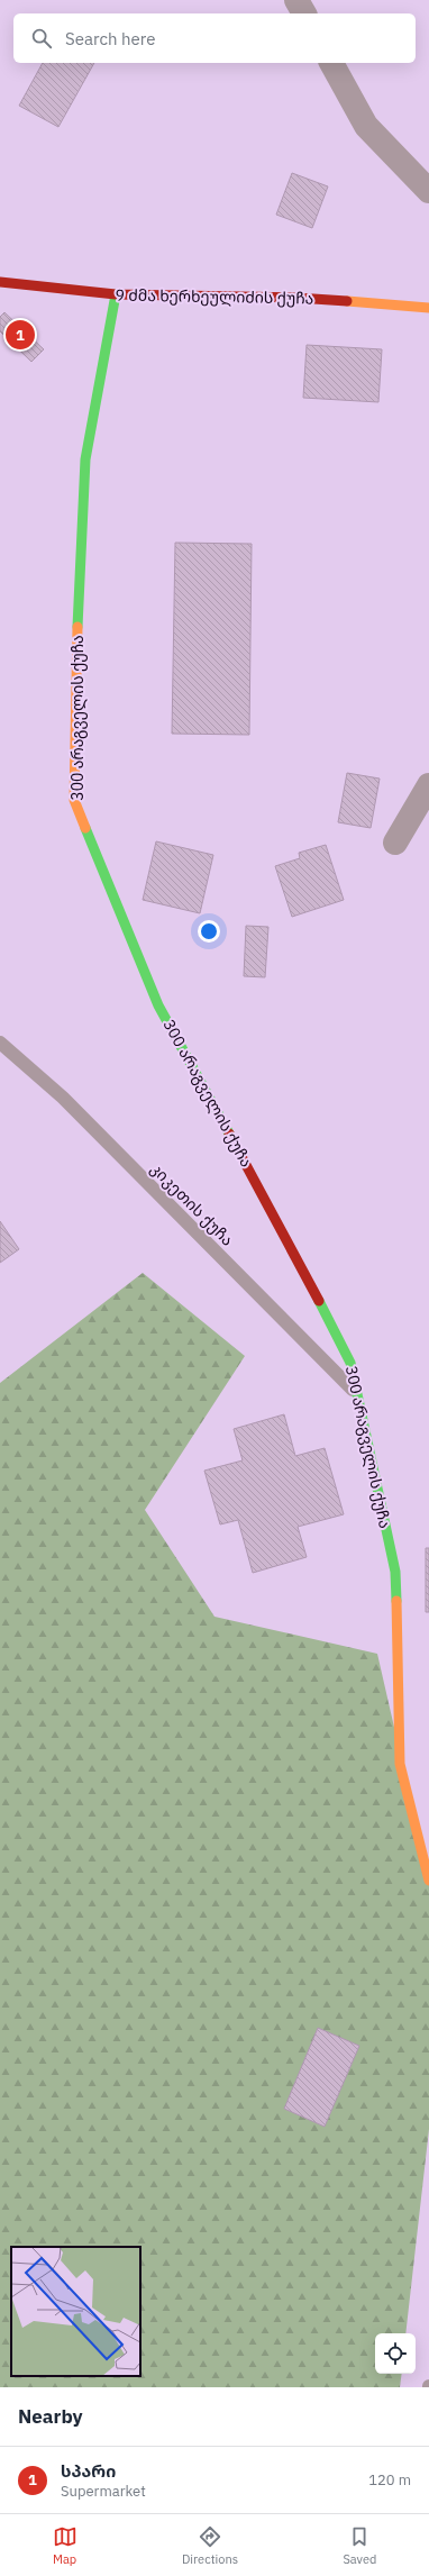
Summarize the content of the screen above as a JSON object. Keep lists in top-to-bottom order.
{
  "streets": {
    "street": ["9 ძმა ხერხეულიძის ქუჩა", "300 არაგველის ქუჩა"],
    "lane": ["კიკეთის ქუჩა"]
  },
  "crossings": [
    ["9 ძმა ხერხეულიძის ქუჩა", "300 არაგველის ქუჩა"],
    ["300 არაგველის ქუჩა", "კიკეთის ქუჩა"]
  ],
  "page": {
    "search": "Search here",
    "pins": "1",
    "heading": "Nearby",
    "list": [
      {
        "mark": "1",
        "name": "სპარი",
        "note": "Supermarket",
        "value": "120 m"
      }
    ],
    "nav": ["Map", "Directions", "Saved"]
  }
}
